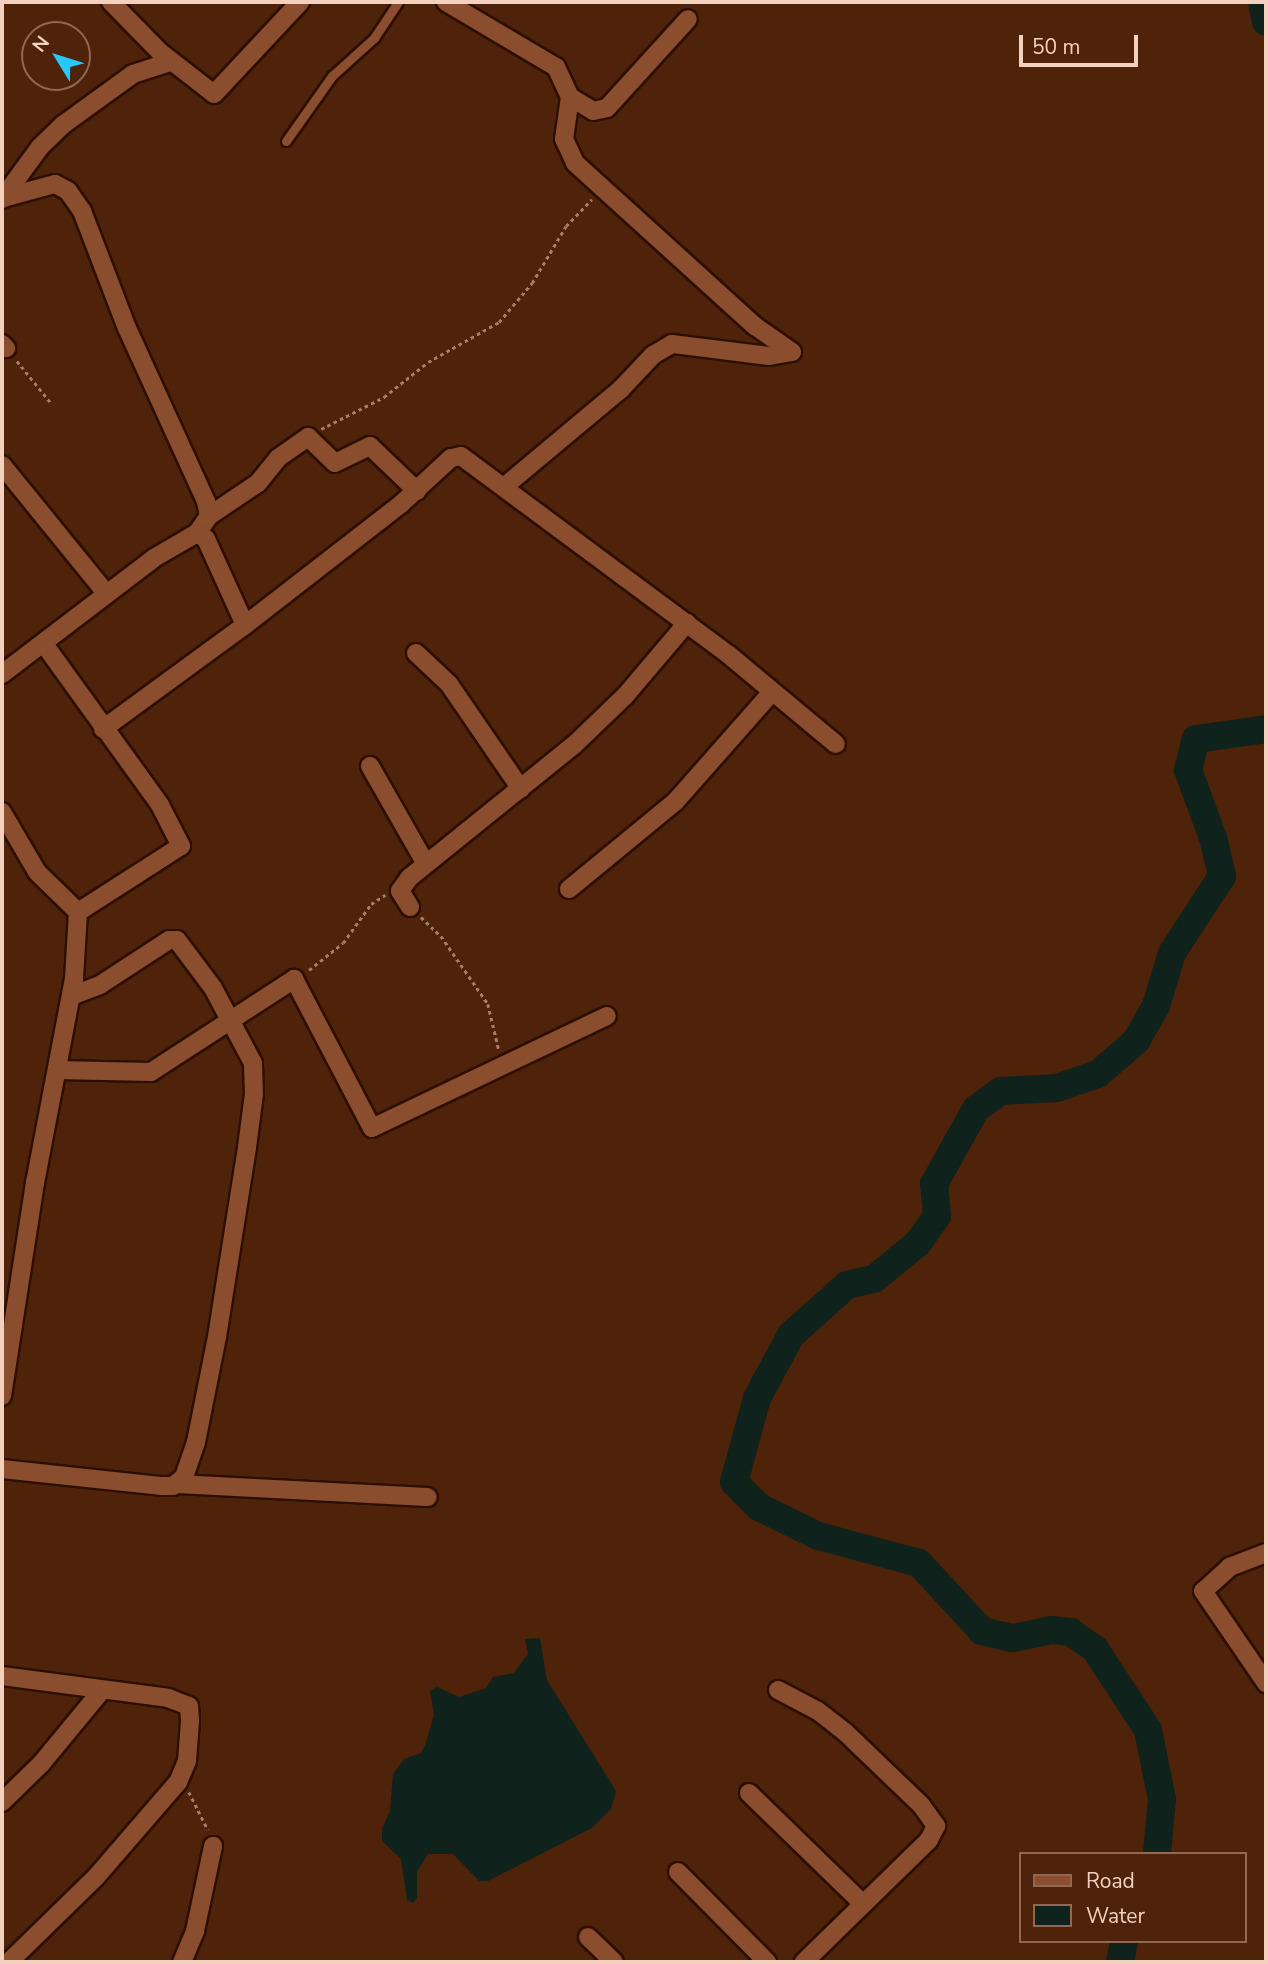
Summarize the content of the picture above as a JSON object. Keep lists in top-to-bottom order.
{
  "legend": ["Road", "Water"],
  "scale_bar": "50 m",
  "north": "top left"
}
